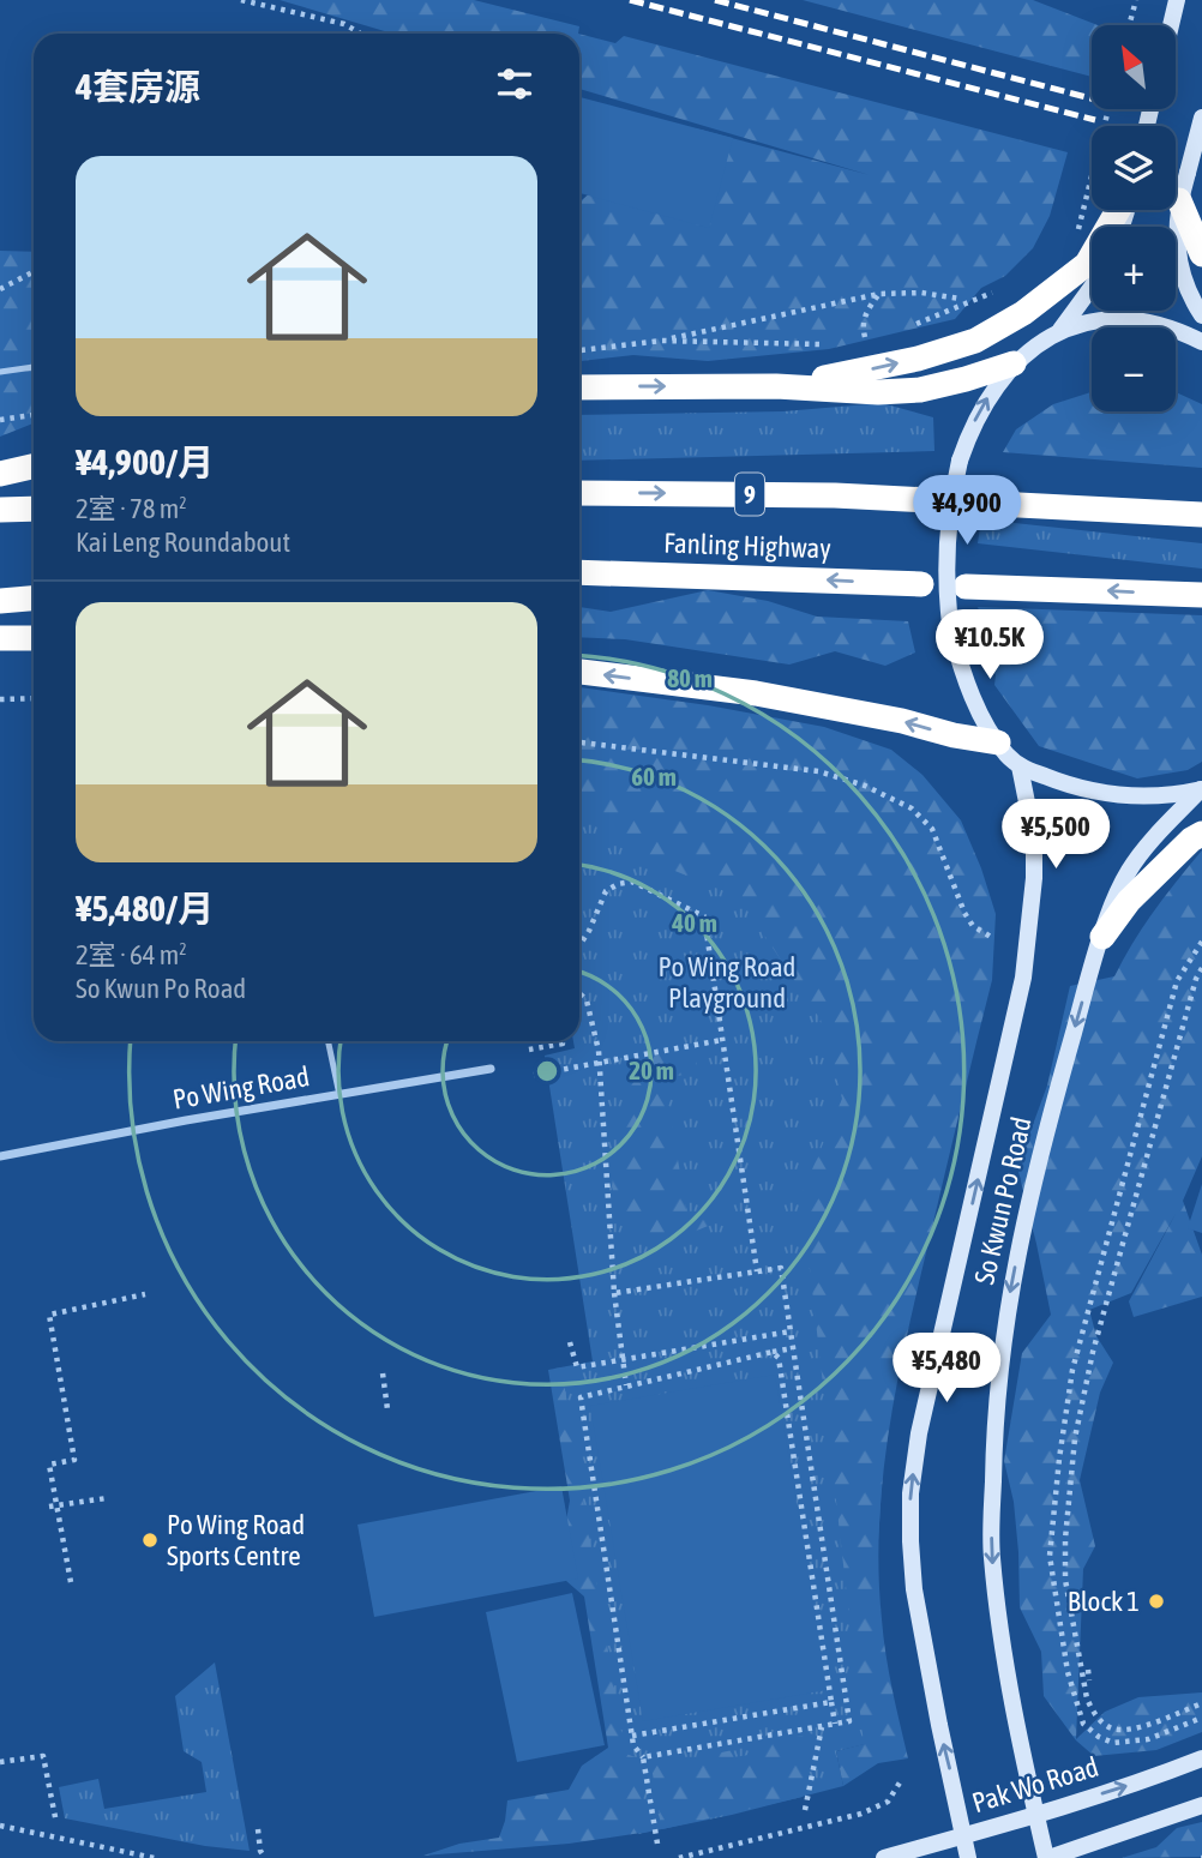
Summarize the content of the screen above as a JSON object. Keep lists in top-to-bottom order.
{
  "streets": {
    "highway": ["9", "Fanling Highway"],
    "main road": ["So Kwun Po Road", "Pak Wo Road"],
    "street": ["Po Wing Road"]
  },
  "crossings": [
    ["So Kwun Po Road", "Pak Wo Road"]
  ],
  "parks": ["Po Wing Road Playground"],
  "places": ["Po Wing Road Sports Centre", "Block 1"],
  "north": "top left",
  "page": {
    "map_buttons": ["+", "−"],
    "heading": "4套房源",
    "list": [
      {
        "name": "¥4,900/月",
        "note": "2室 · 78 m² · Kai Leng Roundabout"
      },
      {
        "name": "¥5,480/月",
        "note": "2室 · 64 m² · So Kwun Po Road"
      }
    ],
    "price": [
      "¥4,900",
      "¥10.5K",
      "¥5,500",
      "¥5,480"
    ]
  },
  "rings": [
    "80 m",
    "60 m",
    "40 m",
    "20 m"
  ]
}
